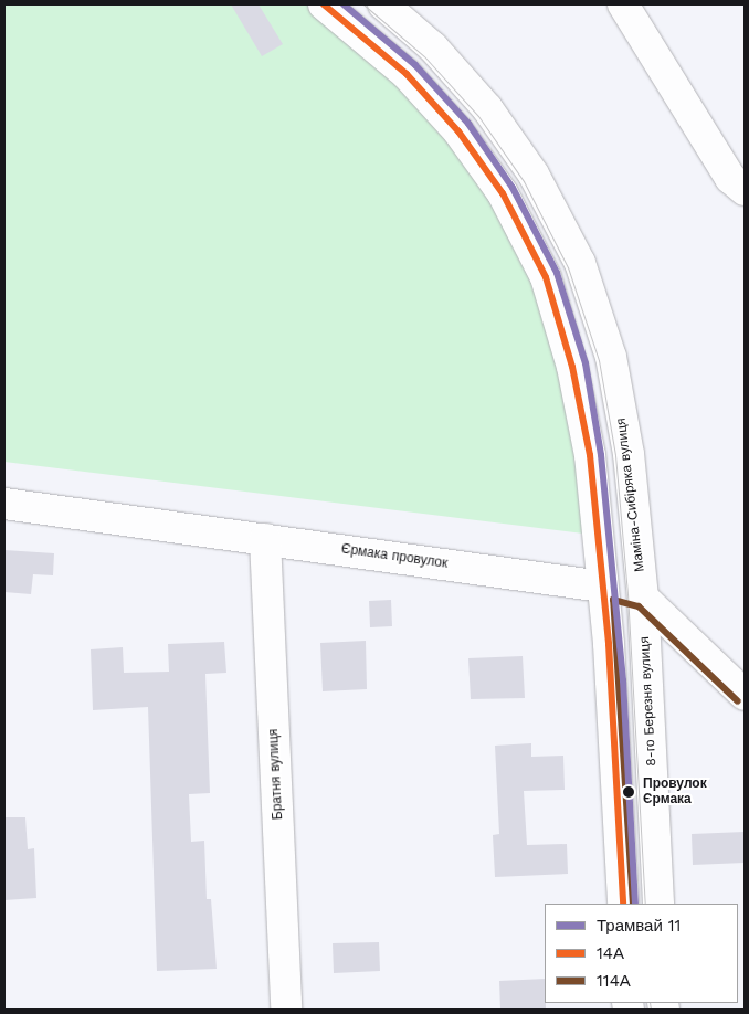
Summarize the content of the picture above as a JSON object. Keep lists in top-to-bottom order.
{
  "streets": {
    "main road": [
      "Маміна-Сибіряка вулиця",
      "Єрмака провулок",
      "8-го Березня вулиця",
      "Братня вулиця"
    ]
  },
  "crossings": [
    ["Маміна-Сибіряка вулиця", "Єрмака провулок"],
    ["Маміна-Сибіряка вулиця", "8-го Березня вулиця"],
    ["Єрмака провулок", "8-го Березня вулиця"],
    ["Єрмака провулок", "Братня вулиця"]
  ],
  "places": ["Провулок Єрмака"],
  "lines": ["tram line 11", "transit line 14А", "transit line 114А"],
  "legend": ["Трамвай 11", "14А", "114А"]
}
